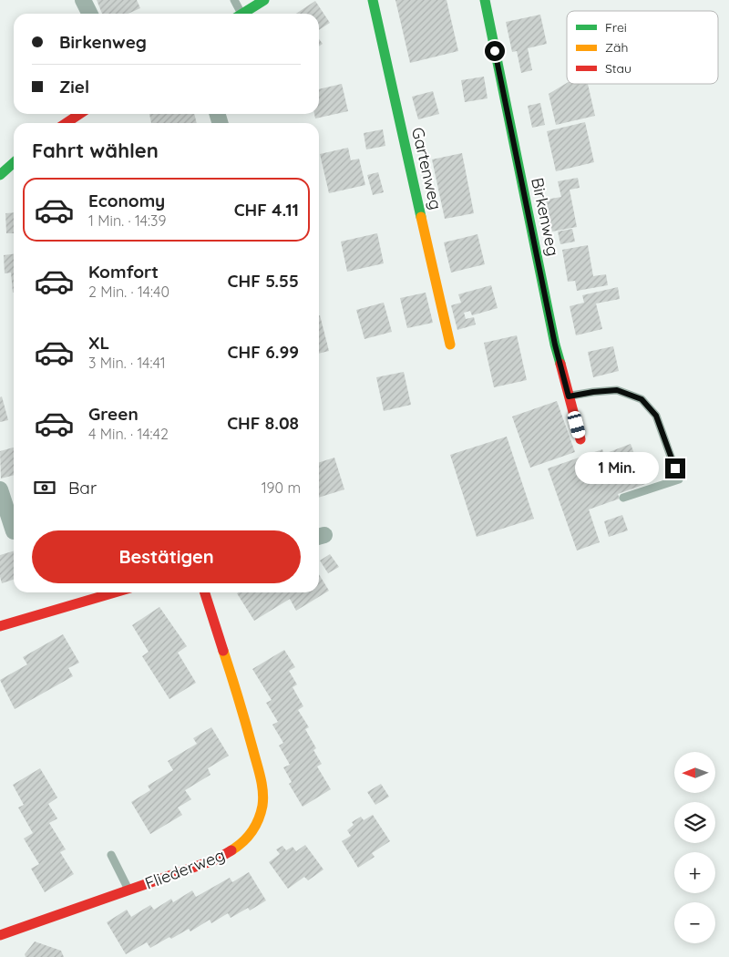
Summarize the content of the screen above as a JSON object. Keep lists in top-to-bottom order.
{
  "streets": {
    "street": ["Gartenweg", "Birkenweg", "Fliederweg"]
  },
  "legend": ["Frei", "Zäh", "Stau"],
  "north": "left",
  "page": {
    "banner": ["Birkenweg", "Ziel"],
    "heading": "Fahrt wählen",
    "list": [
      {
        "name": "Economy",
        "note": "1 Min. · 14:39",
        "value": "CHF 4.11"
      },
      {
        "name": "Komfort",
        "note": "2 Min. · 14:40",
        "value": "CHF 5.55"
      },
      {
        "name": "XL",
        "note": "3 Min. · 14:41",
        "value": "CHF 6.99"
      },
      {
        "name": "Green",
        "note": "4 Min. · 14:42",
        "value": "CHF 8.08"
      }
    ],
    "bubble": "1 Min.",
    "pay": ["Bar", "190 m"],
    "buttons": "Bestätigen",
    "map_buttons": ["+", "−"]
  }
}
